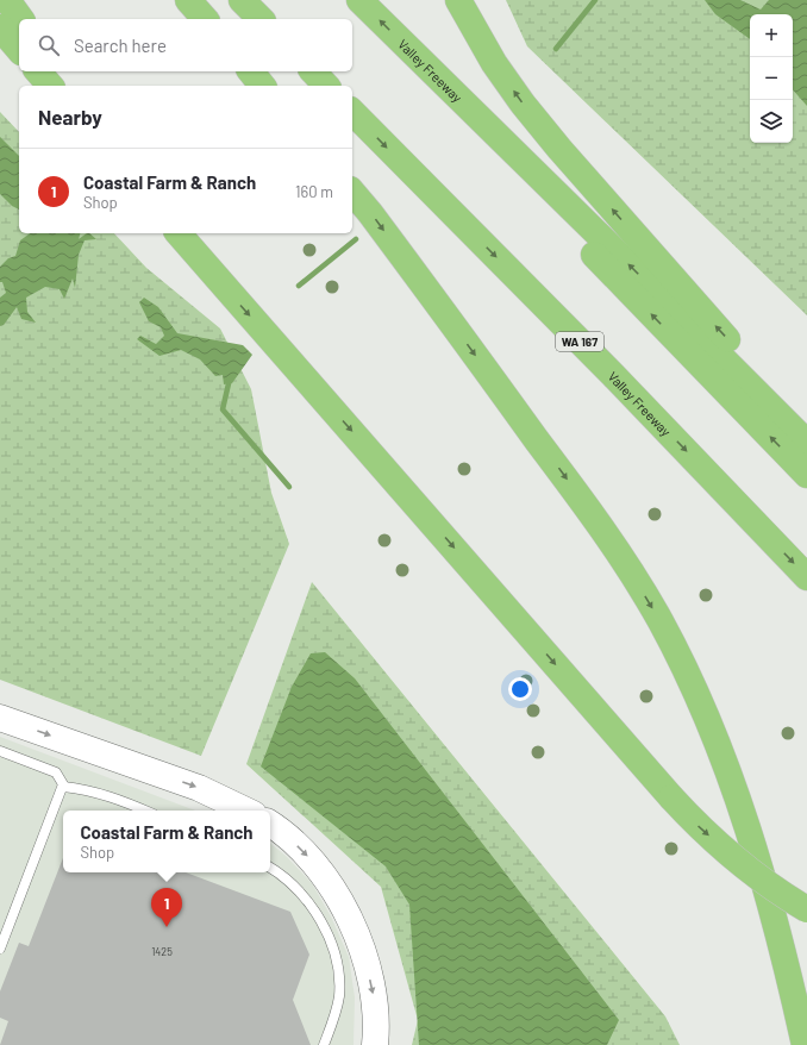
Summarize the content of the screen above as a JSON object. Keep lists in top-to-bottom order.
{
  "streets": {
    "highway": ["Valley Freeway", "WA 167"]
  },
  "house_numbers": ["1425"],
  "page": {
    "map_buttons": ["+", "−"],
    "search": "Search here",
    "heading": "Nearby",
    "list": [
      {
        "mark": "1",
        "name": "Coastal Farm & Ranch",
        "note": "Shop",
        "value": "160 m"
      }
    ],
    "popup": ["Coastal Farm & Ranch", "Shop"],
    "pins": "1"
  }
}
